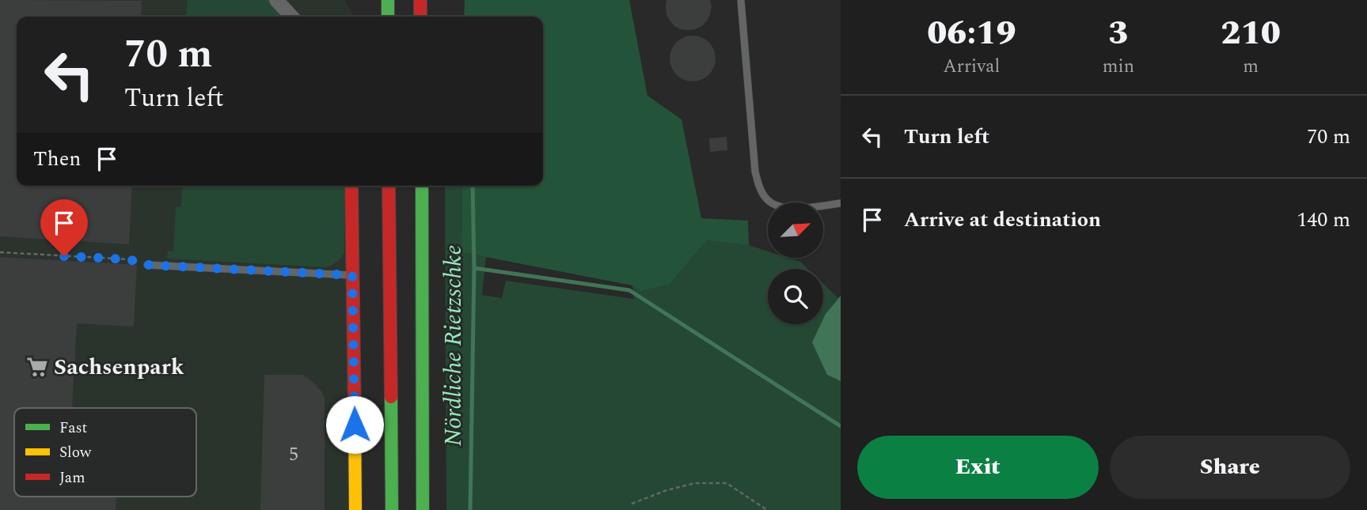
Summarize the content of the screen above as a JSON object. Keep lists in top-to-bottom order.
{
  "water": ["Nördliche Rietzschke"],
  "places": {
    "supermarket": ["Sachsenpark"]
  },
  "house_numbers": ["5"],
  "legend": ["Fast", "Slow", "Jam"],
  "north": "top right",
  "page": {
    "eta": [
      "06:19",
      "Arrival",
      "3",
      "min",
      "210",
      "m"
    ],
    "turn": ["70 m", "Turn left"],
    "list": [
      {
        "name": "Turn left",
        "value": "70 m"
      },
      {
        "name": "Arrive at destination",
        "value": "140 m"
      }
    ],
    "then": "Then",
    "buttons": ["Exit", "Share"]
  }
}
